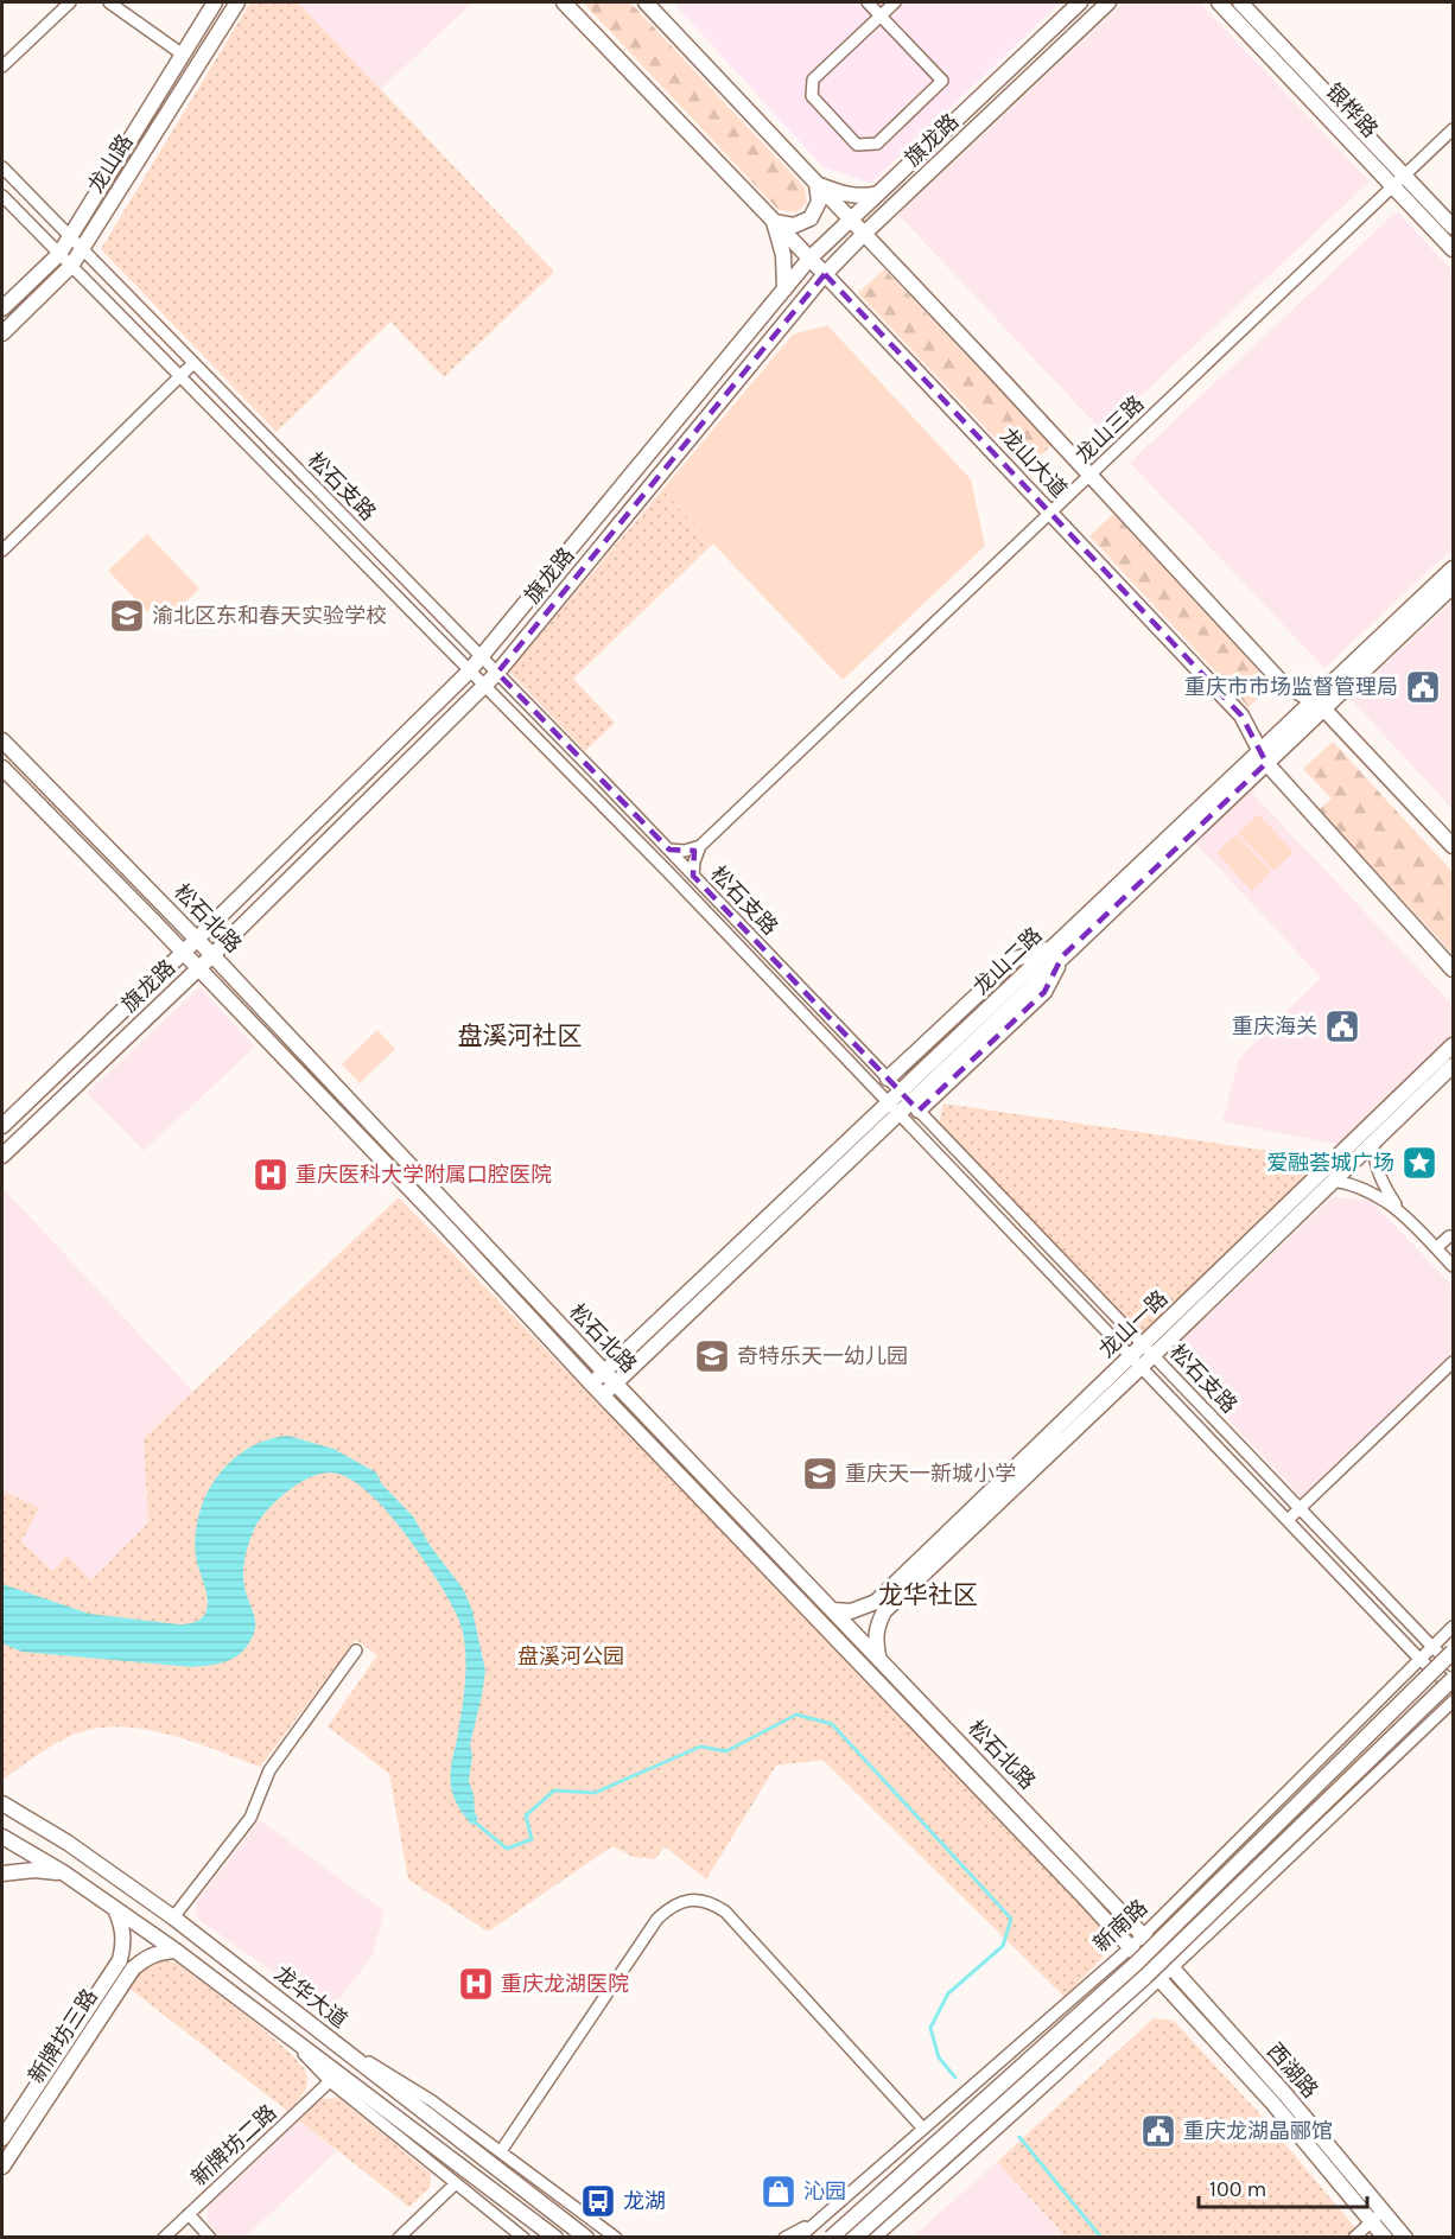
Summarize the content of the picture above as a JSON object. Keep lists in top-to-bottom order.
{
  "streets": {
    "main road": [
      "银桦路",
      "旗龙路",
      "龙山路",
      "龙山大道",
      "松石北路",
      "龙山二路",
      "龙山一路",
      "新南路",
      "龙华大道",
      "新牌坊三路",
      "西湖路"
    ],
    "street": ["龙山三路", "松石支路", "新牌坊二路"]
  },
  "crossings": [
    ["银桦路", "龙山三路"],
    ["旗龙路", "龙山大道"],
    ["旗龙路", "松石支路"],
    ["旗龙路", "松石北路"],
    ["龙山路", "松石支路"],
    ["龙山三路", "龙山大道"],
    ["龙山大道", "龙山二路"],
    ["松石支路", "龙山二路"],
    ["松石支路", "龙山一路"],
    ["松石支路", "新南路"],
    ["松石北路", "龙山二路"],
    ["松石北路", "龙山一路"],
    ["松石北路", "新南路"],
    ["松石北路", "西湖路"],
    ["龙华大道", "新牌坊三路"]
  ],
  "districts": ["盘溪河社区", "龙华社区"],
  "parks": ["盘溪河公园"],
  "places": {
    "school or university": ["渝北区东和春天实验学校", "奇特乐天一幼儿园", "重庆天一新城小学"],
    "public building": ["重庆市市场监督管理局", "重庆海关", "重庆龙湖晶郦馆"],
    "place": ["爱融荟城广场"],
    "hospital": ["重庆医科大学附属口腔医院", "重庆龙湖医院"],
    "shop": ["沁园"],
    "bus stop": ["龙湖"]
  },
  "scale_bar": "100 m"
}
